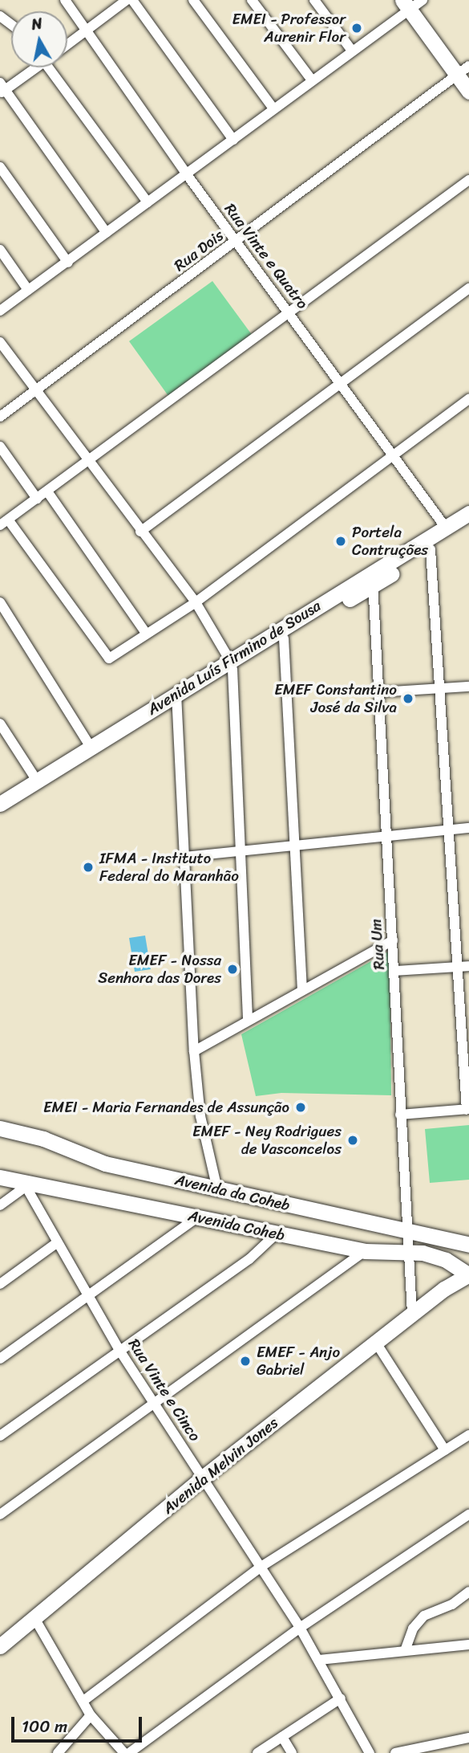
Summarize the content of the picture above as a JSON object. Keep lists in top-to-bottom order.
{
  "streets": {
    "main road": [
      "Avenida Luís Firmino de Sousa",
      "Avenida da Coheb",
      "Avenida Coheb",
      "Avenida Melvin Jones"
    ],
    "street": [
      "Rua Dois",
      "Rua Vinte e Quatro",
      "Rua Um",
      "Rua Vinte e Cinco"
    ]
  },
  "crossings": [
    ["Rua Dois", "Rua Vinte e Quatro"],
    ["Rua Vinte e Quatro", "Avenida Luís Firmino de Sousa"],
    ["Avenida Luís Firmino de Sousa", "Rua Um"],
    ["Rua Um", "Avenida da Coheb"],
    ["Rua Um", "Avenida Coheb"],
    ["Rua Um", "Avenida Melvin Jones"],
    ["Avenida Coheb", "Rua Vinte e Cinco"],
    ["Avenida Coheb", "Avenida Melvin Jones"],
    ["Rua Vinte e Cinco", "Avenida Melvin Jones"]
  ],
  "places": [
    "EMEI - Professor Aurenir Flor",
    "Portela Contruções",
    "EMEF Constantino José da Silva",
    "IFMA - Instituto Federal do Maranhão",
    "EMEF - Nossa Senhora das Dores",
    "EMEI - Maria Fernandes de Assunção",
    "EMEF - Ney Rodrigues de Vasconcelos",
    "EMEF - Anjo Gabriel"
  ],
  "scale_bar": "100 m",
  "north": "top"
}
